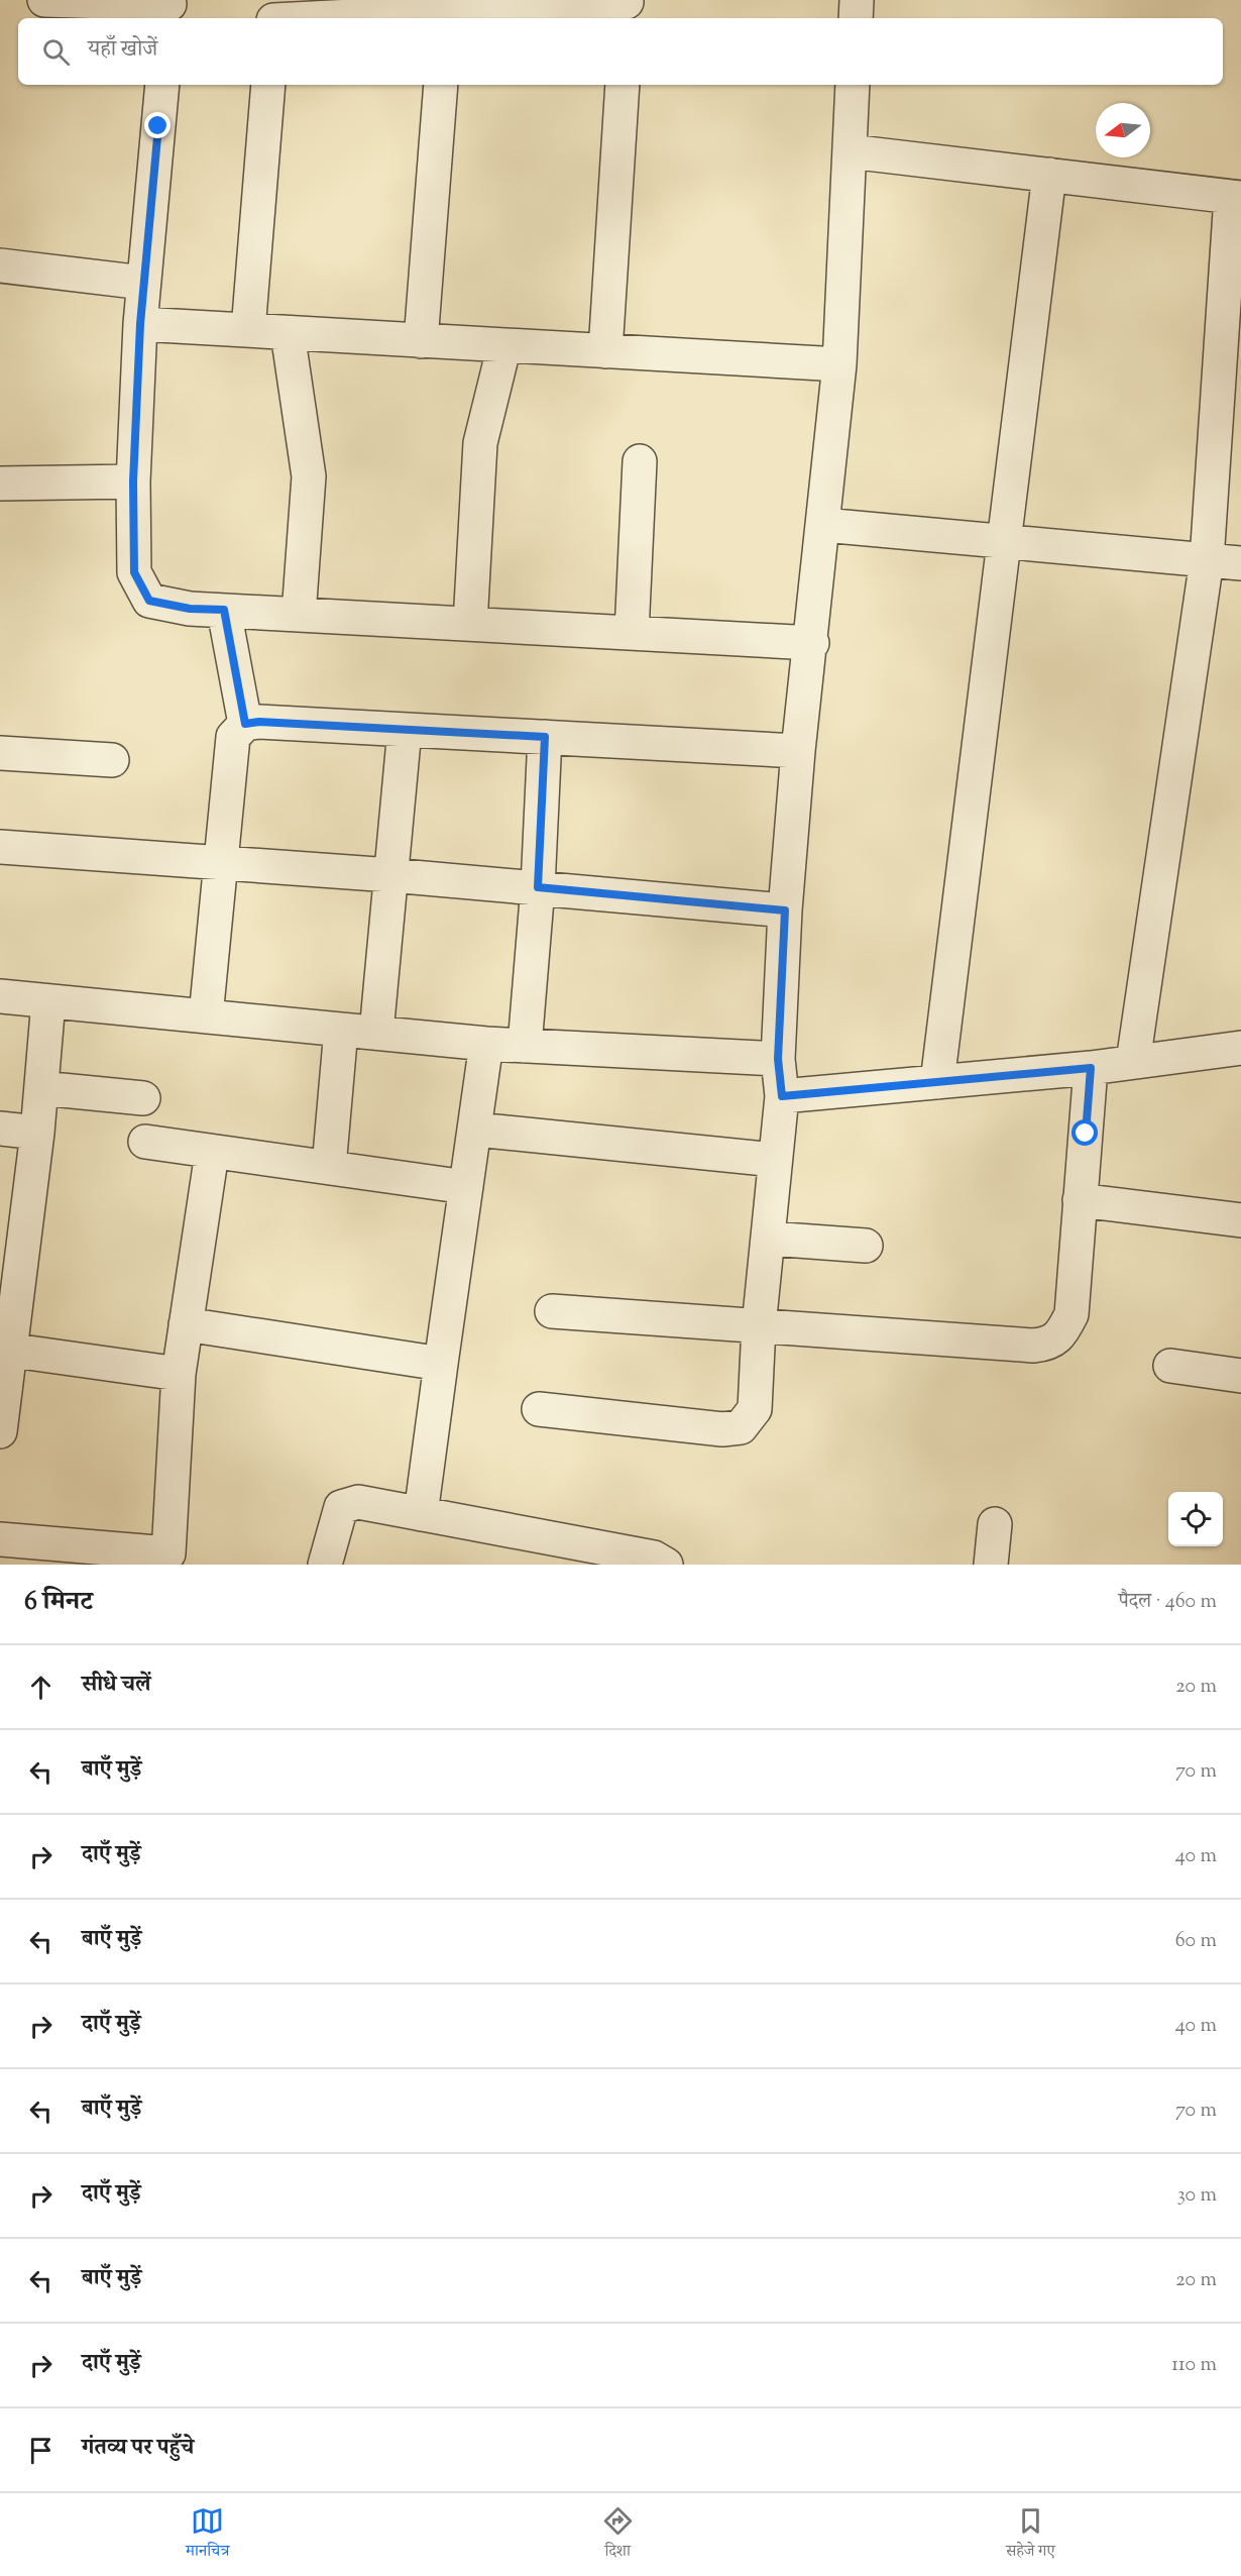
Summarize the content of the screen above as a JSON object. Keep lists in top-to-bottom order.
{
  "north": "left",
  "page": {
    "search": "यहाँ खोजें",
    "heading": ["6 मिनट", "पैदल · 460 m"],
    "list": [
      ["सीधे चलें", "20 m"],
      ["बाएँ मुड़ें", "70 m"],
      ["दाएँ मुड़ें", "40 m"],
      ["बाएँ मुड़ें", "60 m"],
      ["दाएँ मुड़ें", "40 m"],
      ["बाएँ मुड़ें", "70 m"],
      ["दाएँ मुड़ें", "30 m"],
      ["बाएँ मुड़ें", "20 m"],
      ["दाएँ मुड़ें", "110 m"],
      "गंतव्य पर पहुँचे"
    ],
    "nav": ["मानचित्र", "दिशा", "सहेजे गए"]
  }
}
